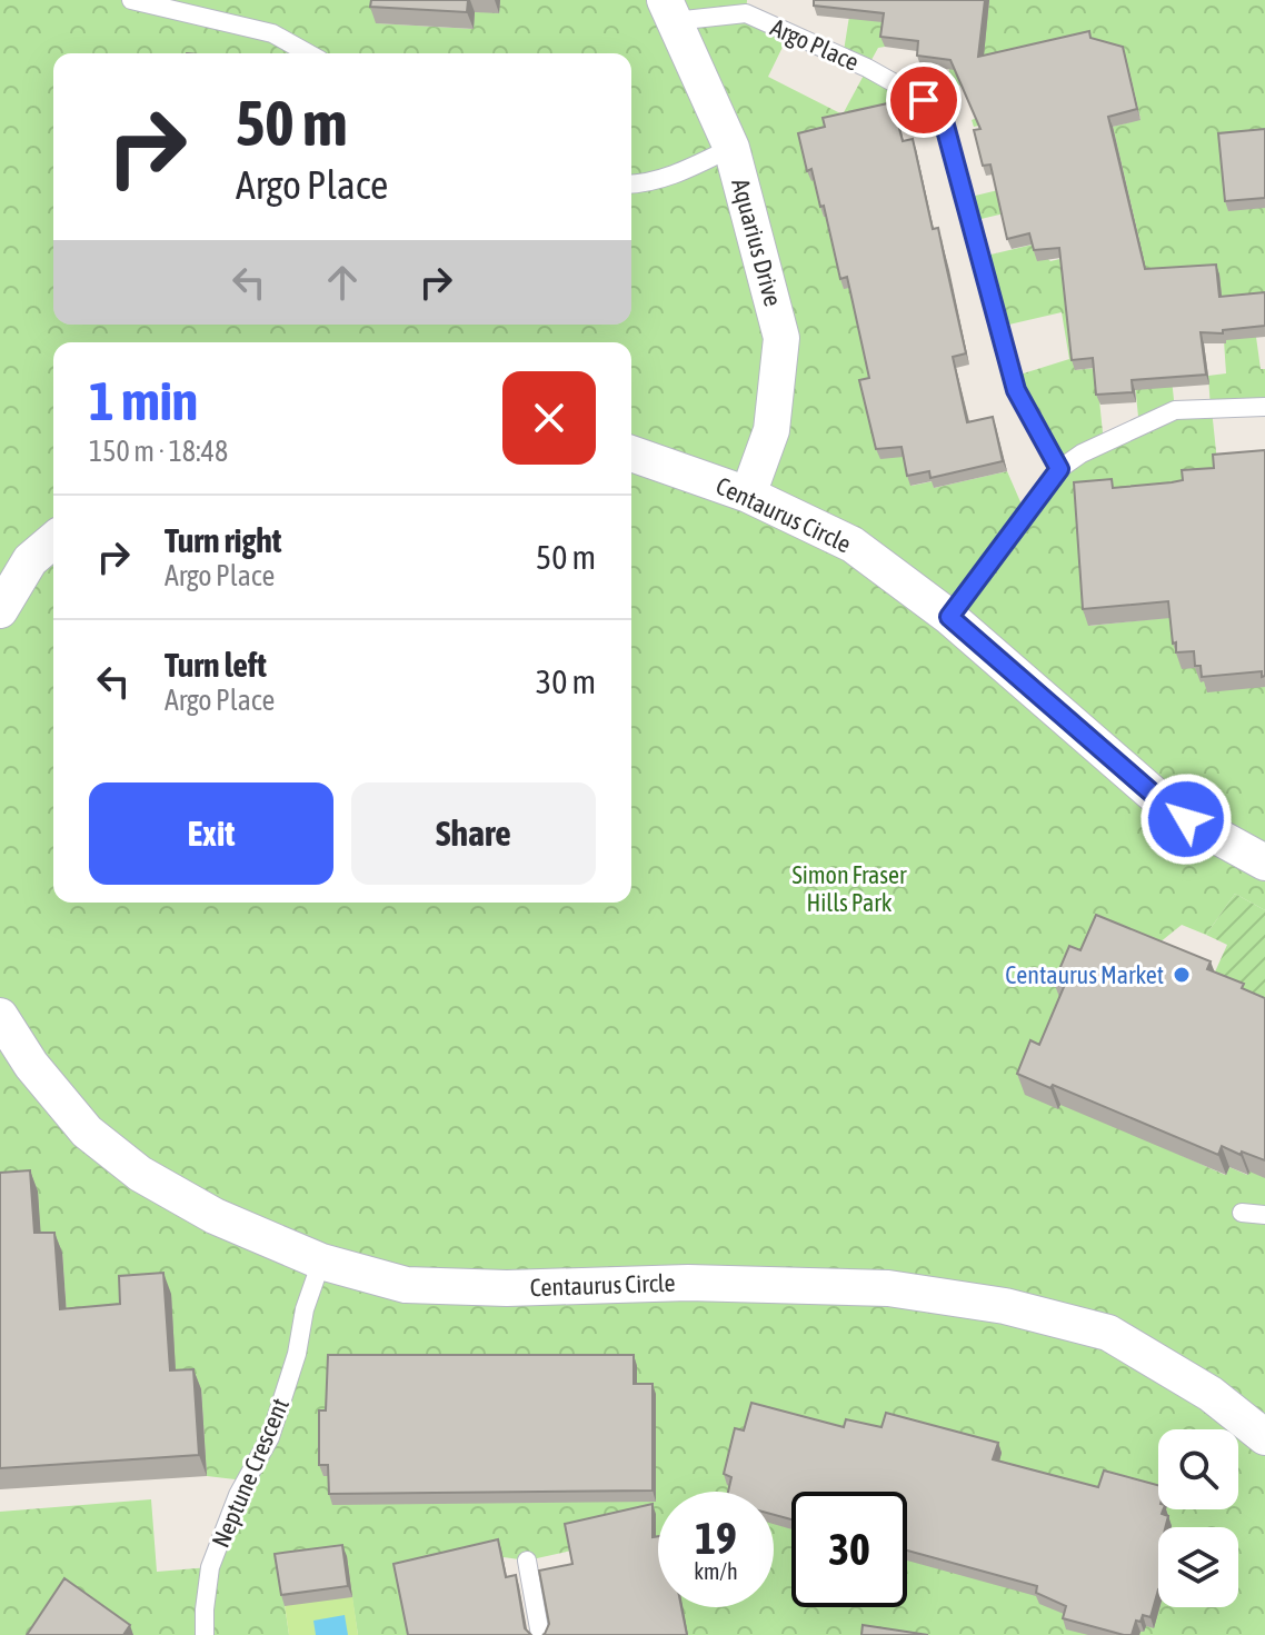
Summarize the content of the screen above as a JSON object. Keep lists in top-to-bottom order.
{
  "streets": {
    "street": ["Aquarius Drive", "Centaurus Circle"],
    "lane": ["Argo Place", "Neptune Crescent"]
  },
  "crossings": [
    ["Argo Place", "Aquarius Drive"],
    ["Aquarius Drive", "Centaurus Circle"],
    ["Centaurus Circle", "Neptune Crescent"]
  ],
  "parks": ["Simon Fraser Hills Park"],
  "places": ["Centaurus Market"],
  "page": {
    "turn": ["50 m", "Argo Place"],
    "heading": ["1 min", "150 m · 18:48"],
    "list": [
      {
        "name": "Turn right",
        "note": "Argo Place",
        "value": "50 m"
      },
      {
        "name": "Turn left",
        "note": "Argo Place",
        "value": "30 m"
      }
    ],
    "buttons": ["Exit", "Share"],
    "speed": "19 km/h",
    "limit": "30"
  }
}
